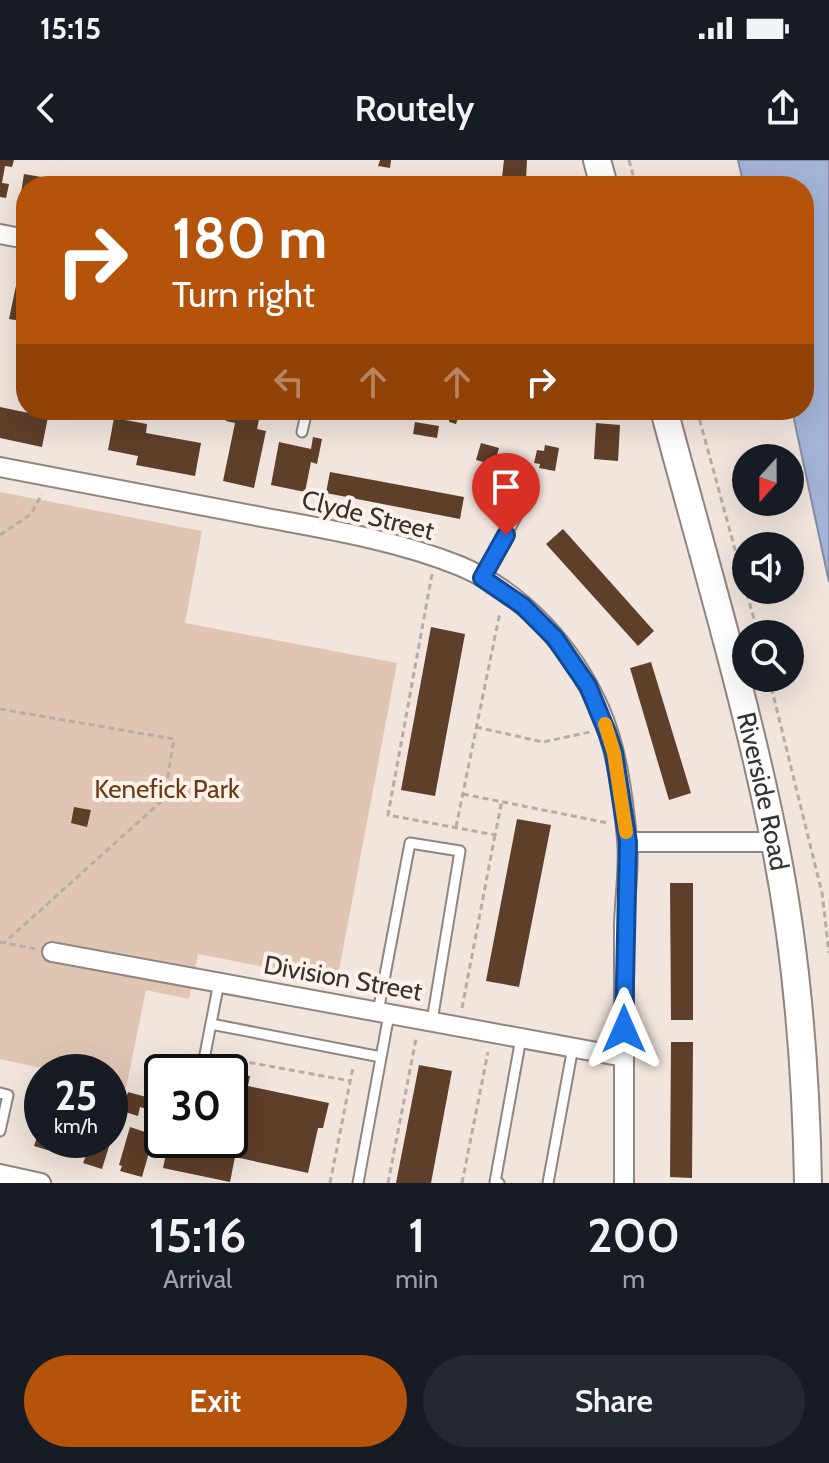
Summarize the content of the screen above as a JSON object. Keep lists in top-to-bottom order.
{
  "streets": {
    "street": ["Clyde Street", "Riverside Road", "Division Street"]
  },
  "crossings": [
    ["Clyde Street", "Division Street"]
  ],
  "parks": ["Kenefick Park"],
  "north": "bottom",
  "page": {
    "status": "15:15",
    "header": "Routely",
    "turn": ["180 m", "Turn right"],
    "speed": "25 km/h",
    "limit": "30",
    "eta": [
      "15:16",
      "Arrival",
      "1",
      "min",
      "200",
      "m"
    ],
    "buttons": ["Exit", "Share"]
  }
}
